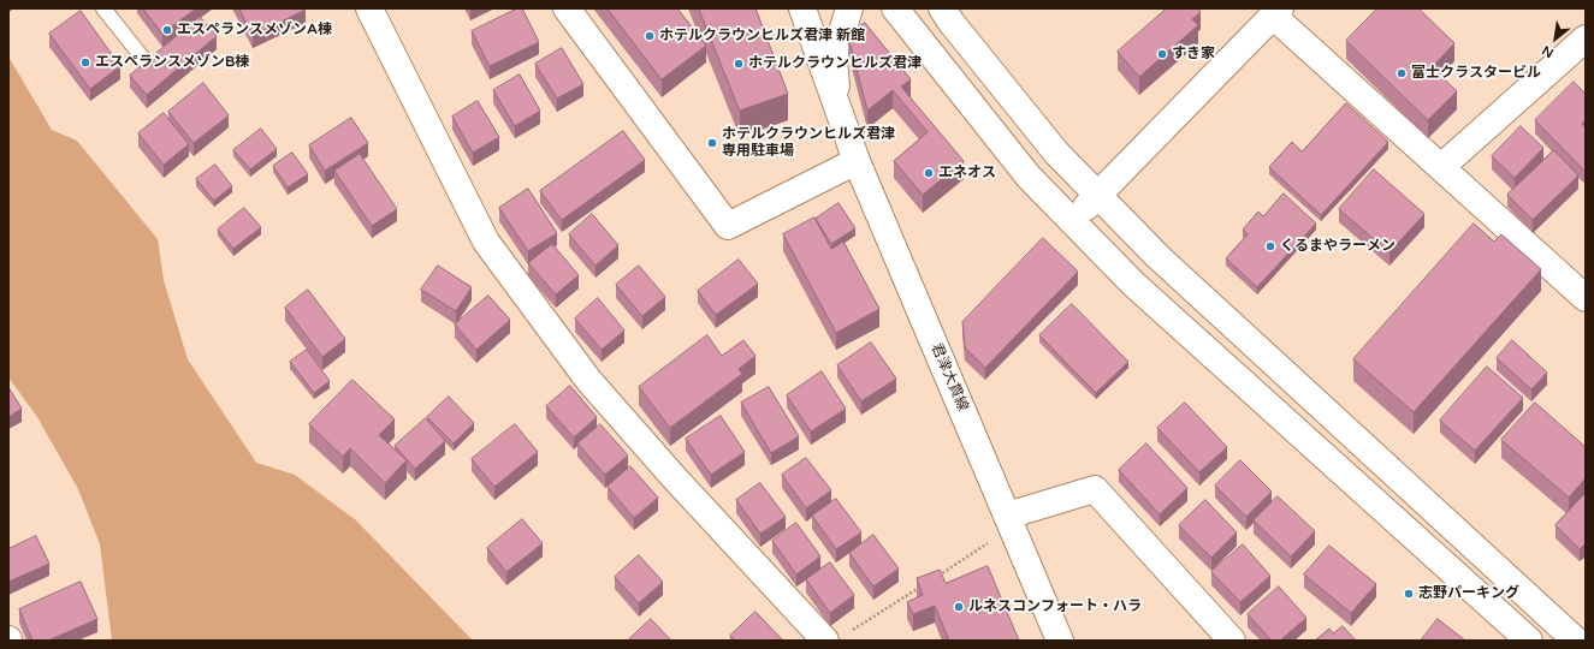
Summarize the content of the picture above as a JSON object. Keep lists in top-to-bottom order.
{
  "streets": {
    "street": ["君津大貫線"]
  },
  "places": [
    "エスペランスメゾンA棟",
    "ホテルクラウンヒルズ君津 新館",
    "すき家",
    "エスペランスメゾンB棟",
    "ホテルクラウンヒルズ君津",
    "富士クラスタービル",
    "ホテルクラウンヒルズ君津 専用駐車場",
    "エネオス",
    "くるまやラーメン",
    "志野パーキング",
    "ルネスコンフォート・ハラ"
  ],
  "north": "bottom left"
}
